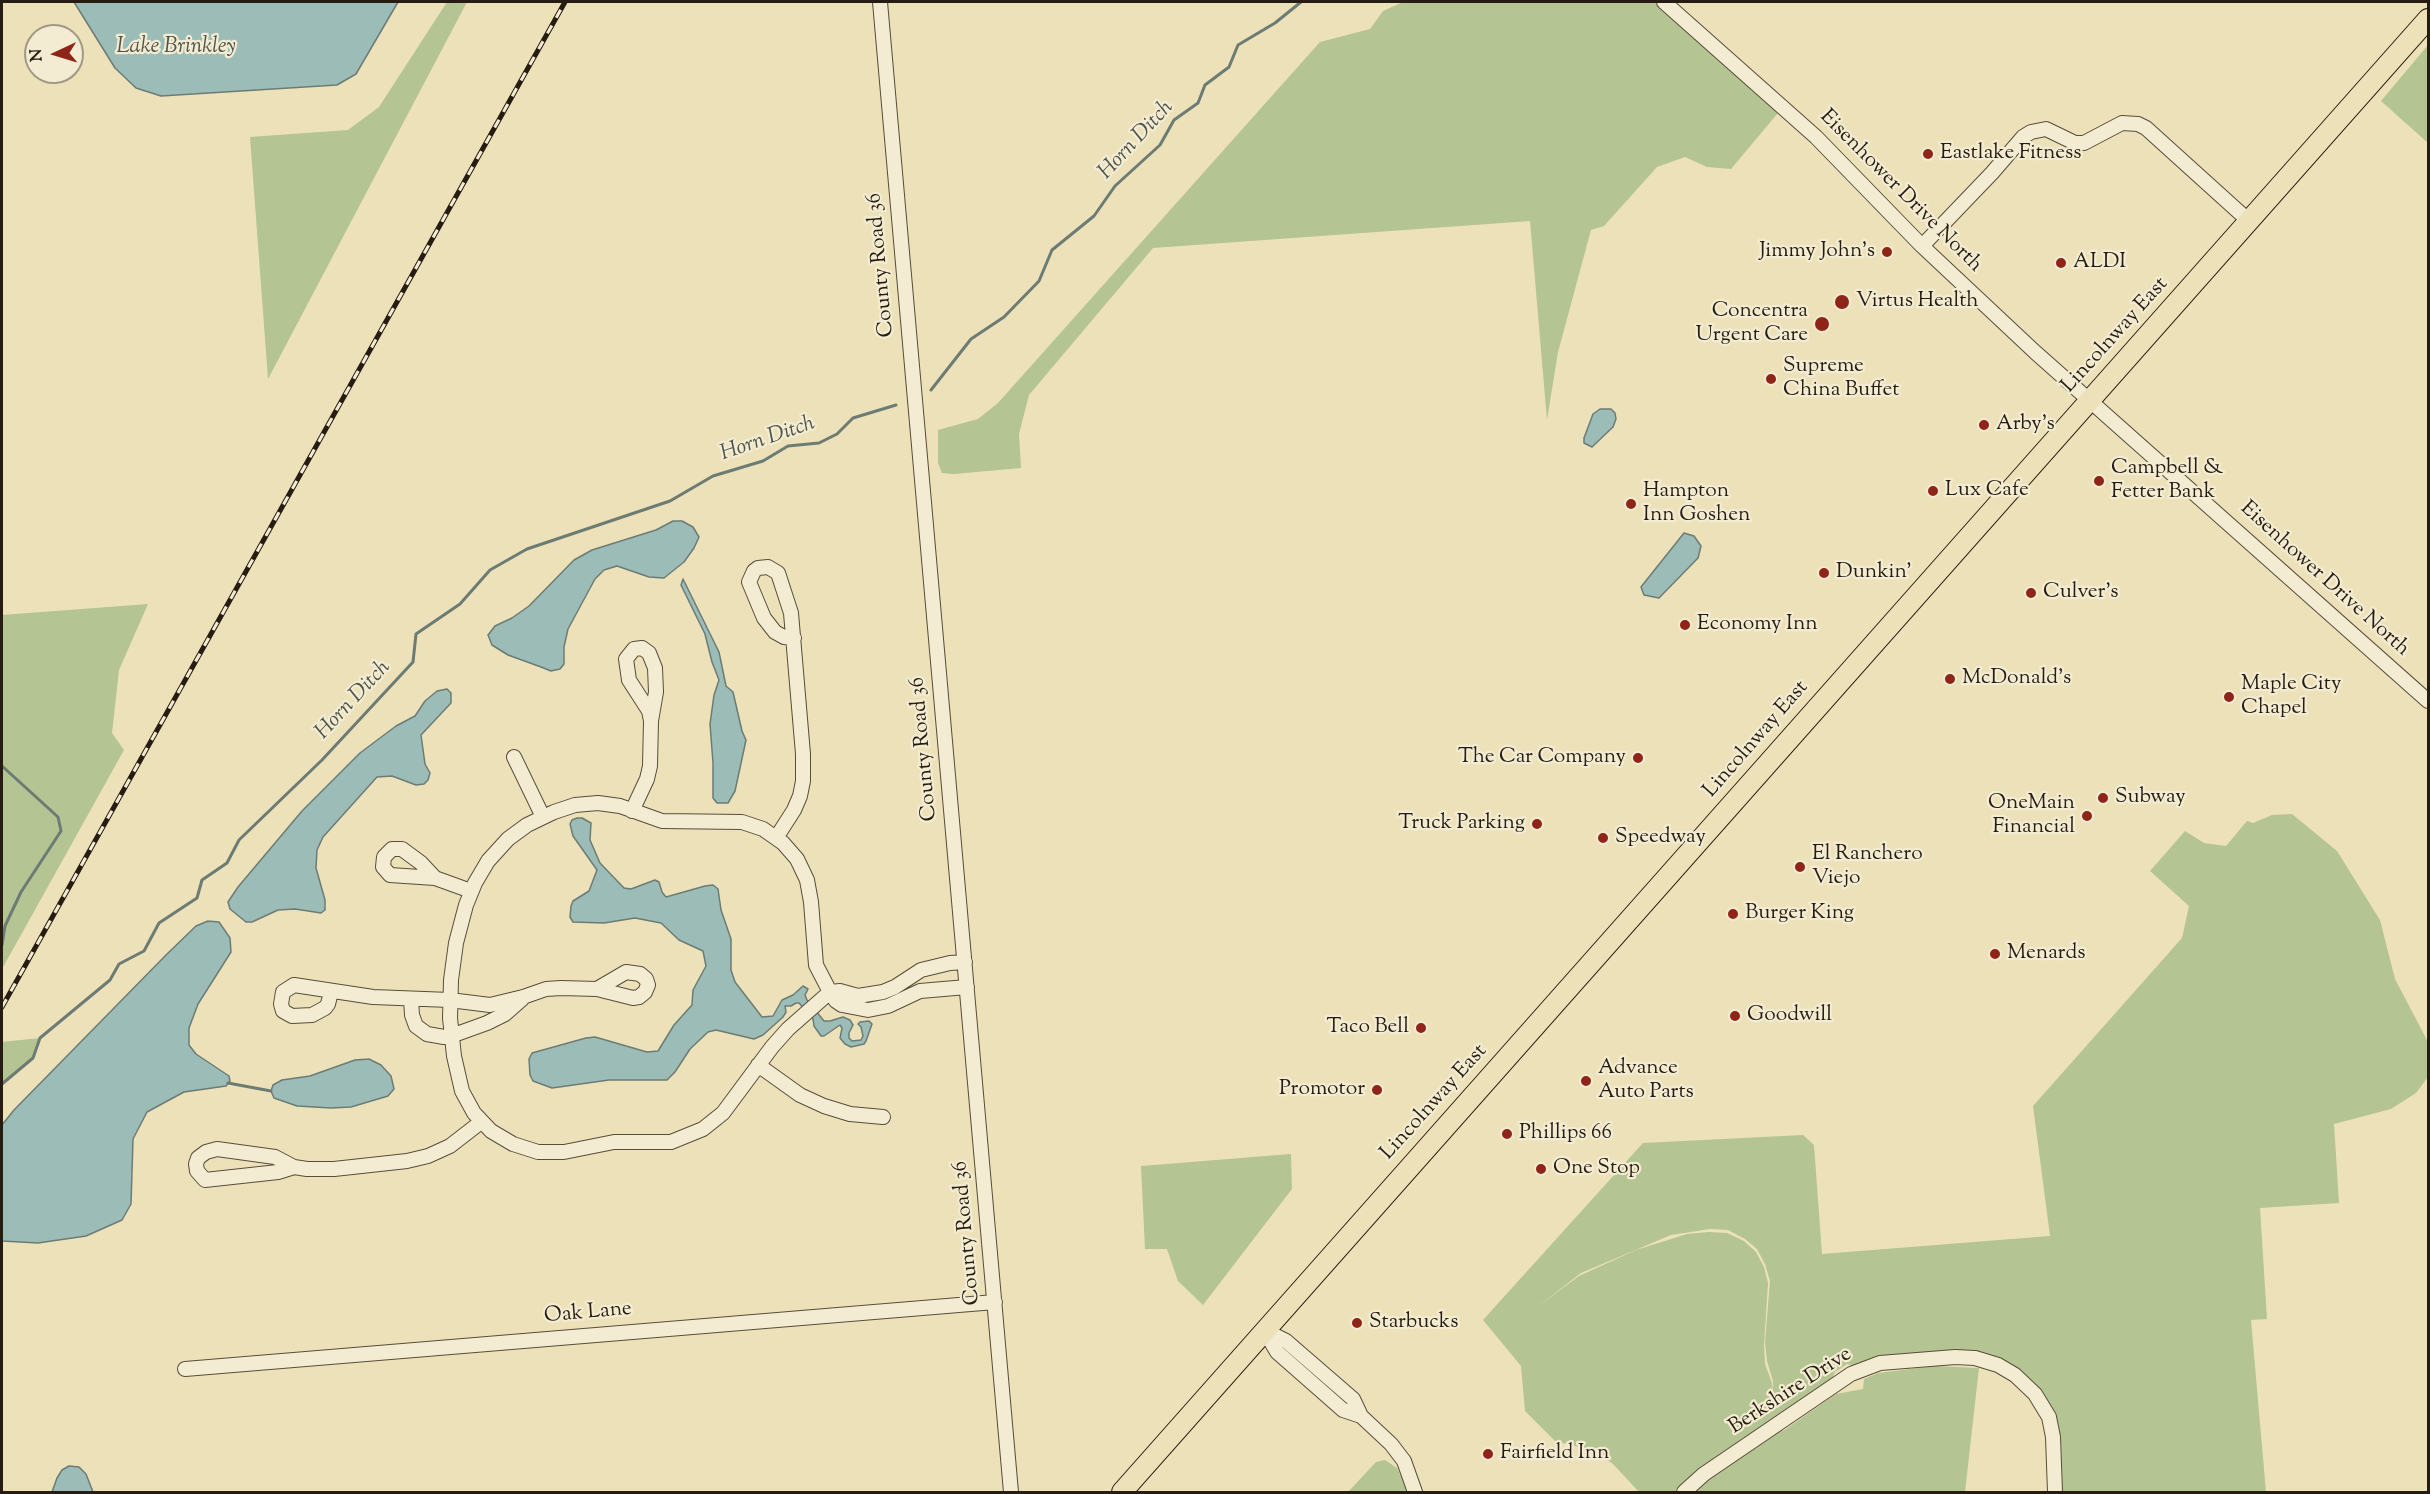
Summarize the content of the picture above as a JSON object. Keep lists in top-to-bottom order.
{
  "streets": {
    "highway": ["Lincolnway East"],
    "street": [
      "Eisenhower Drive North",
      "County Road 36",
      "Oak Lane",
      "Berkshire Drive"
    ]
  },
  "crossings": [
    ["Eisenhower Drive North", "Lincolnway East"],
    ["County Road 36", "Oak Lane"]
  ],
  "water": ["Lake Brinkley", "Horn Ditch"],
  "places": [
    "Eastlake Fitness",
    "Jimmy John's",
    "ALDI",
    "Virtus Health",
    "Concentra Urgent Care",
    "Supreme China Buffet",
    "Arby's",
    "Campbell & Fetter Bank",
    "Lux Cafe",
    "Hampton Inn Goshen",
    "Dunkin'",
    "Culver's",
    "Economy Inn",
    "McDonald's",
    "Maple City Chapel",
    "The Car Company",
    "Subway",
    "OneMain Financial",
    "Truck Parking",
    "Speedway",
    "El Ranchero Viejo",
    "Burger King",
    "Menards",
    "Goodwill",
    "Taco Bell",
    "Advance Auto Parts",
    "Promotor",
    "Phillips 66",
    "One Stop",
    "Starbucks",
    "Fairfield Inn"
  ],
  "north": "left"
}
